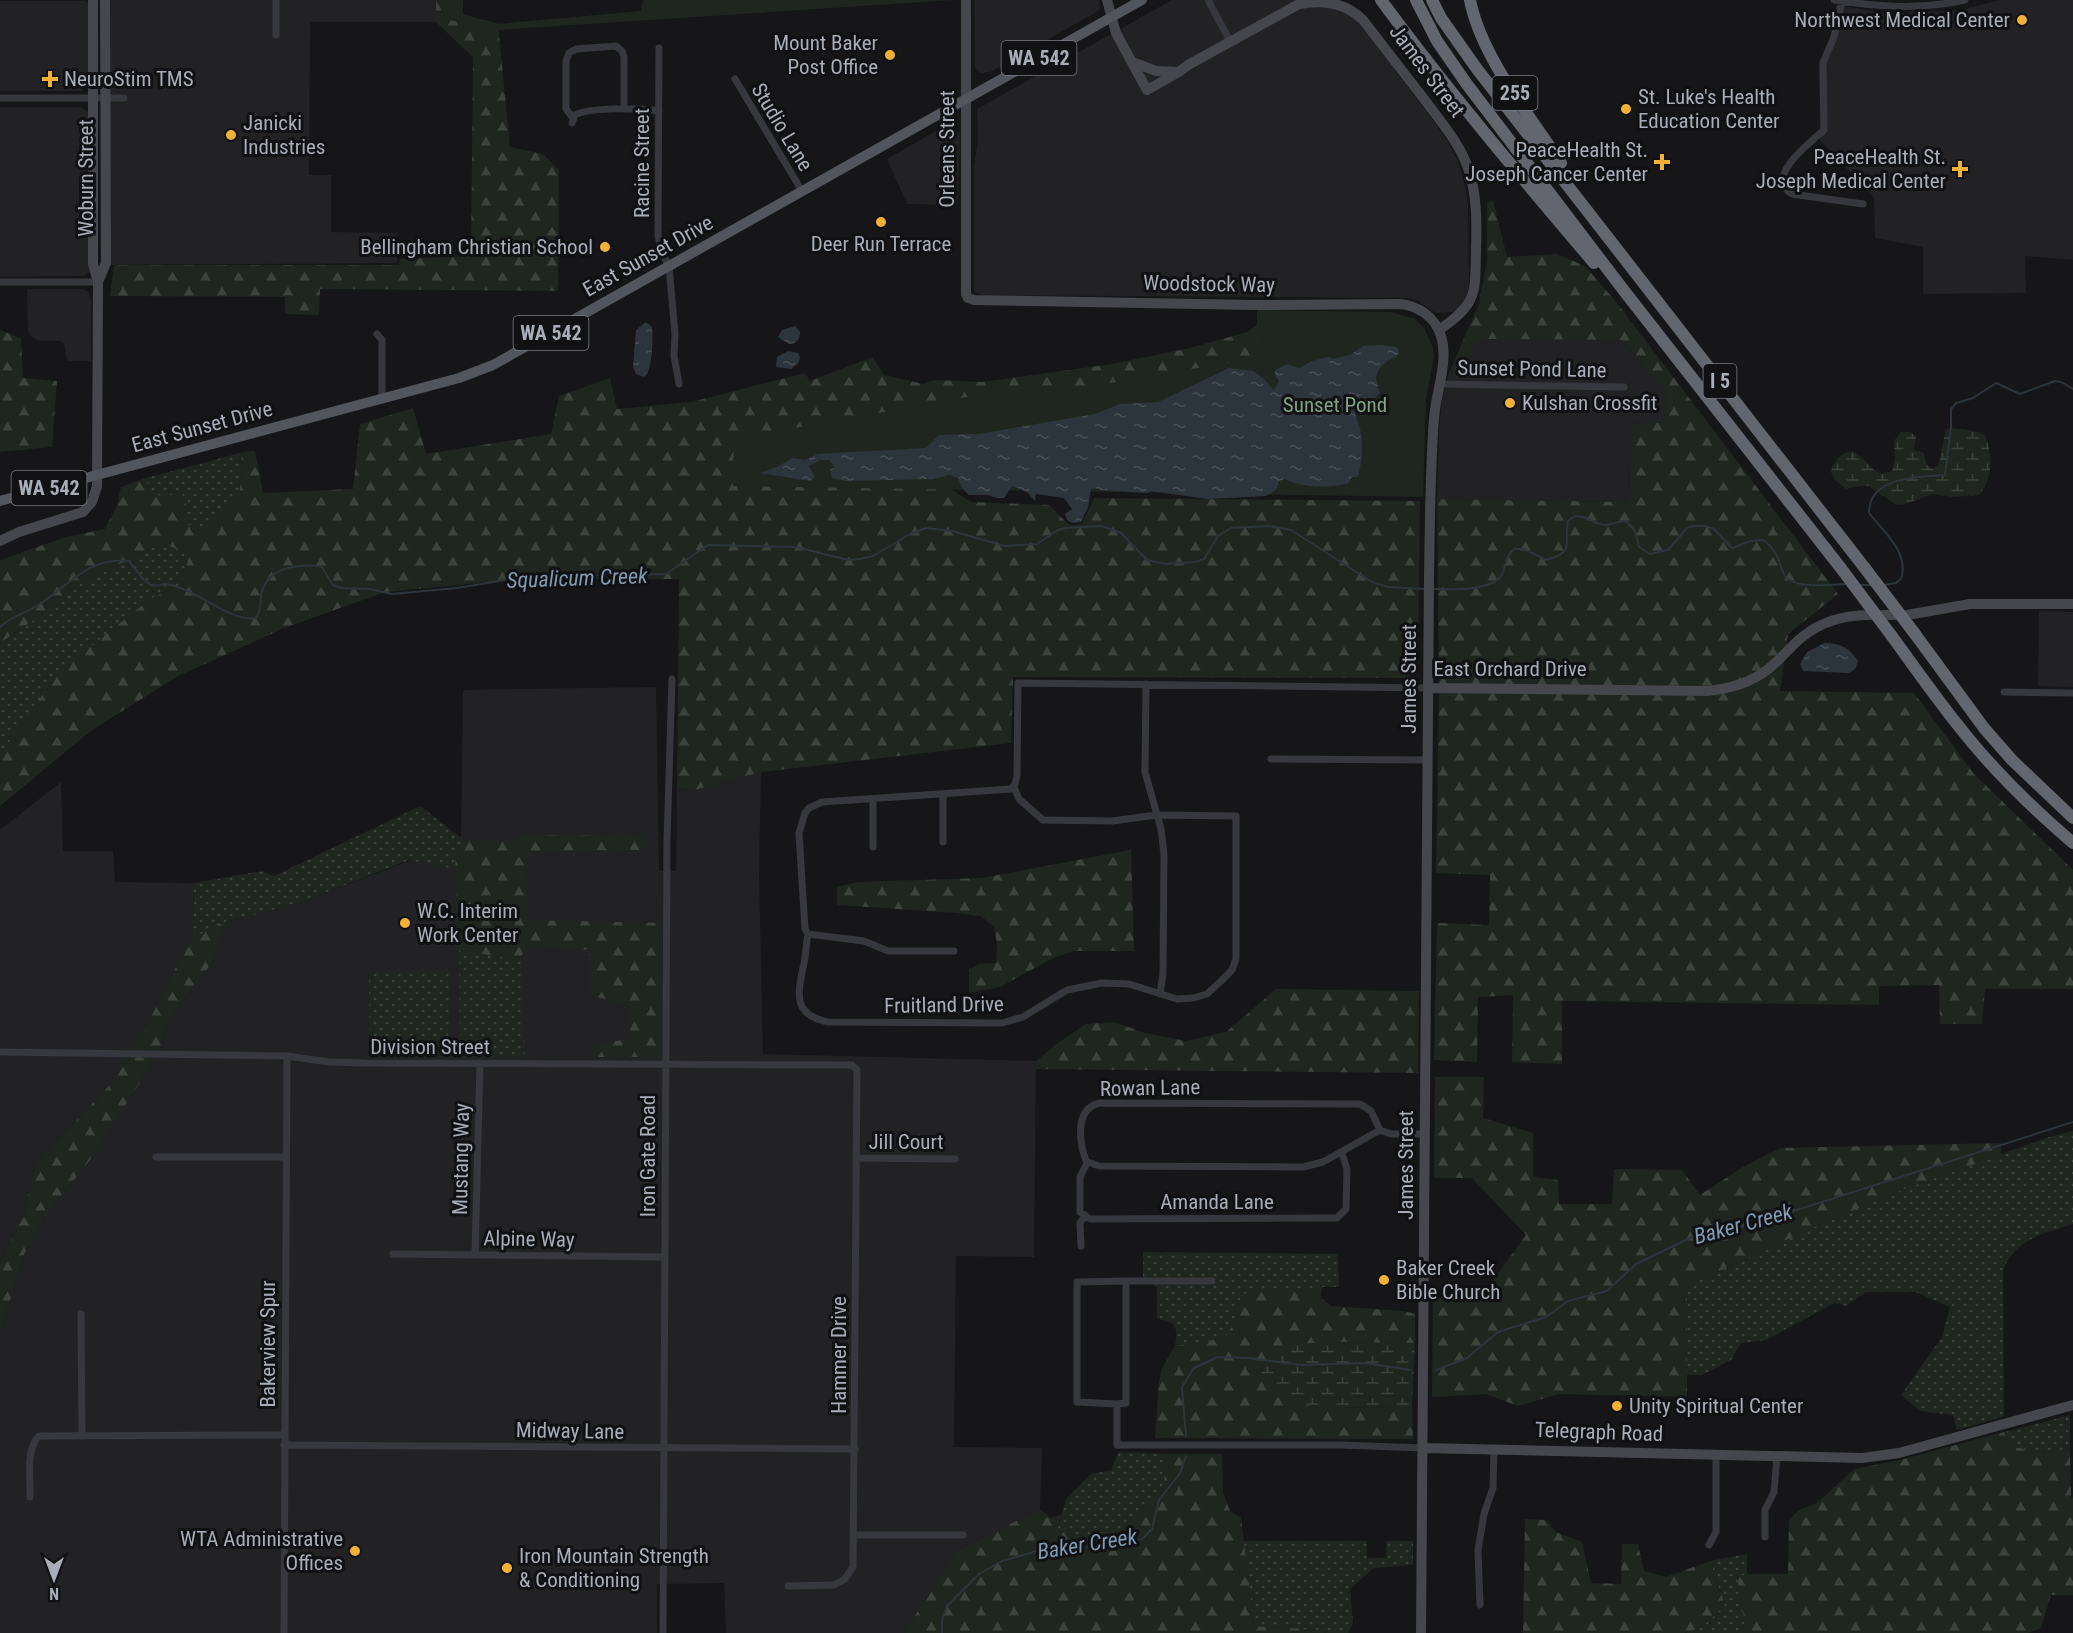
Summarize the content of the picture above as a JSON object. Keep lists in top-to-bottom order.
{
  "streets": {
    "highway": ["255", "I 5"],
    "main road": [
      "WA 542",
      "James Street",
      "Orleans Street",
      "Woburn Street",
      "East Sunset Drive",
      "Woodstock Way",
      "East Orchard Drive",
      "Telegraph Road"
    ],
    "street": [
      "Studio Lane",
      "Racine Street",
      "Sunset Pond Lane",
      "Fruitland Drive",
      "Division Street",
      "Rowan Lane",
      "Jill Court",
      "Iron Gate Road",
      "Mustang Way",
      "Amanda Lane",
      "Alpine Way",
      "Bakerview Spur",
      "Hammer Drive",
      "Midway Lane"
    ]
  },
  "crossings": [
    ["James Street", "Woodstock Way"],
    ["James Street", "Sunset Pond Lane"],
    ["James Street", "East Orchard Drive"],
    ["James Street", "Telegraph Road"],
    ["255", "I 5"],
    ["Studio Lane", "East Sunset Drive"],
    ["Orleans Street", "East Sunset Drive"],
    ["Orleans Street", "Woodstock Way"],
    ["Racine Street", "East Sunset Drive"],
    ["Woburn Street", "East Sunset Drive"],
    ["East Orchard Drive", "Fruitland Drive"],
    ["Division Street", "Iron Gate Road"],
    ["Division Street", "Mustang Way"],
    ["Division Street", "Bakerview Spur"],
    ["Division Street", "Hammer Drive"],
    ["Jill Court", "Hammer Drive"],
    ["Iron Gate Road", "Alpine Way"],
    ["Iron Gate Road", "Midway Lane"],
    ["Mustang Way", "Alpine Way"],
    ["Bakerview Spur", "Midway Lane"],
    ["Hammer Drive", "Midway Lane"]
  ],
  "water": ["Squalicum Creek", "Baker Creek"],
  "parks": ["Sunset Pond"],
  "places": {
    "other": [
      "Northwest Medical Center",
      "Mount Baker Post Office",
      "St. Luke's Health Education Center",
      "Janicki Industries",
      "Deer Run Terrace",
      "Bellingham Christian School",
      "Kulshan Crossfit",
      "W.C. Interim Work Center",
      "Baker Creek Bible Church",
      "Unity Spiritual Center",
      "WTA Administrative Offices",
      "Iron Mountain Strength & Conditioning"
    ],
    "health": ["NeuroStim TMS", "PeaceHealth St. Joseph Cancer Center", "PeaceHealth St. Joseph Medical Center"]
  },
  "north": "bottom"
}
